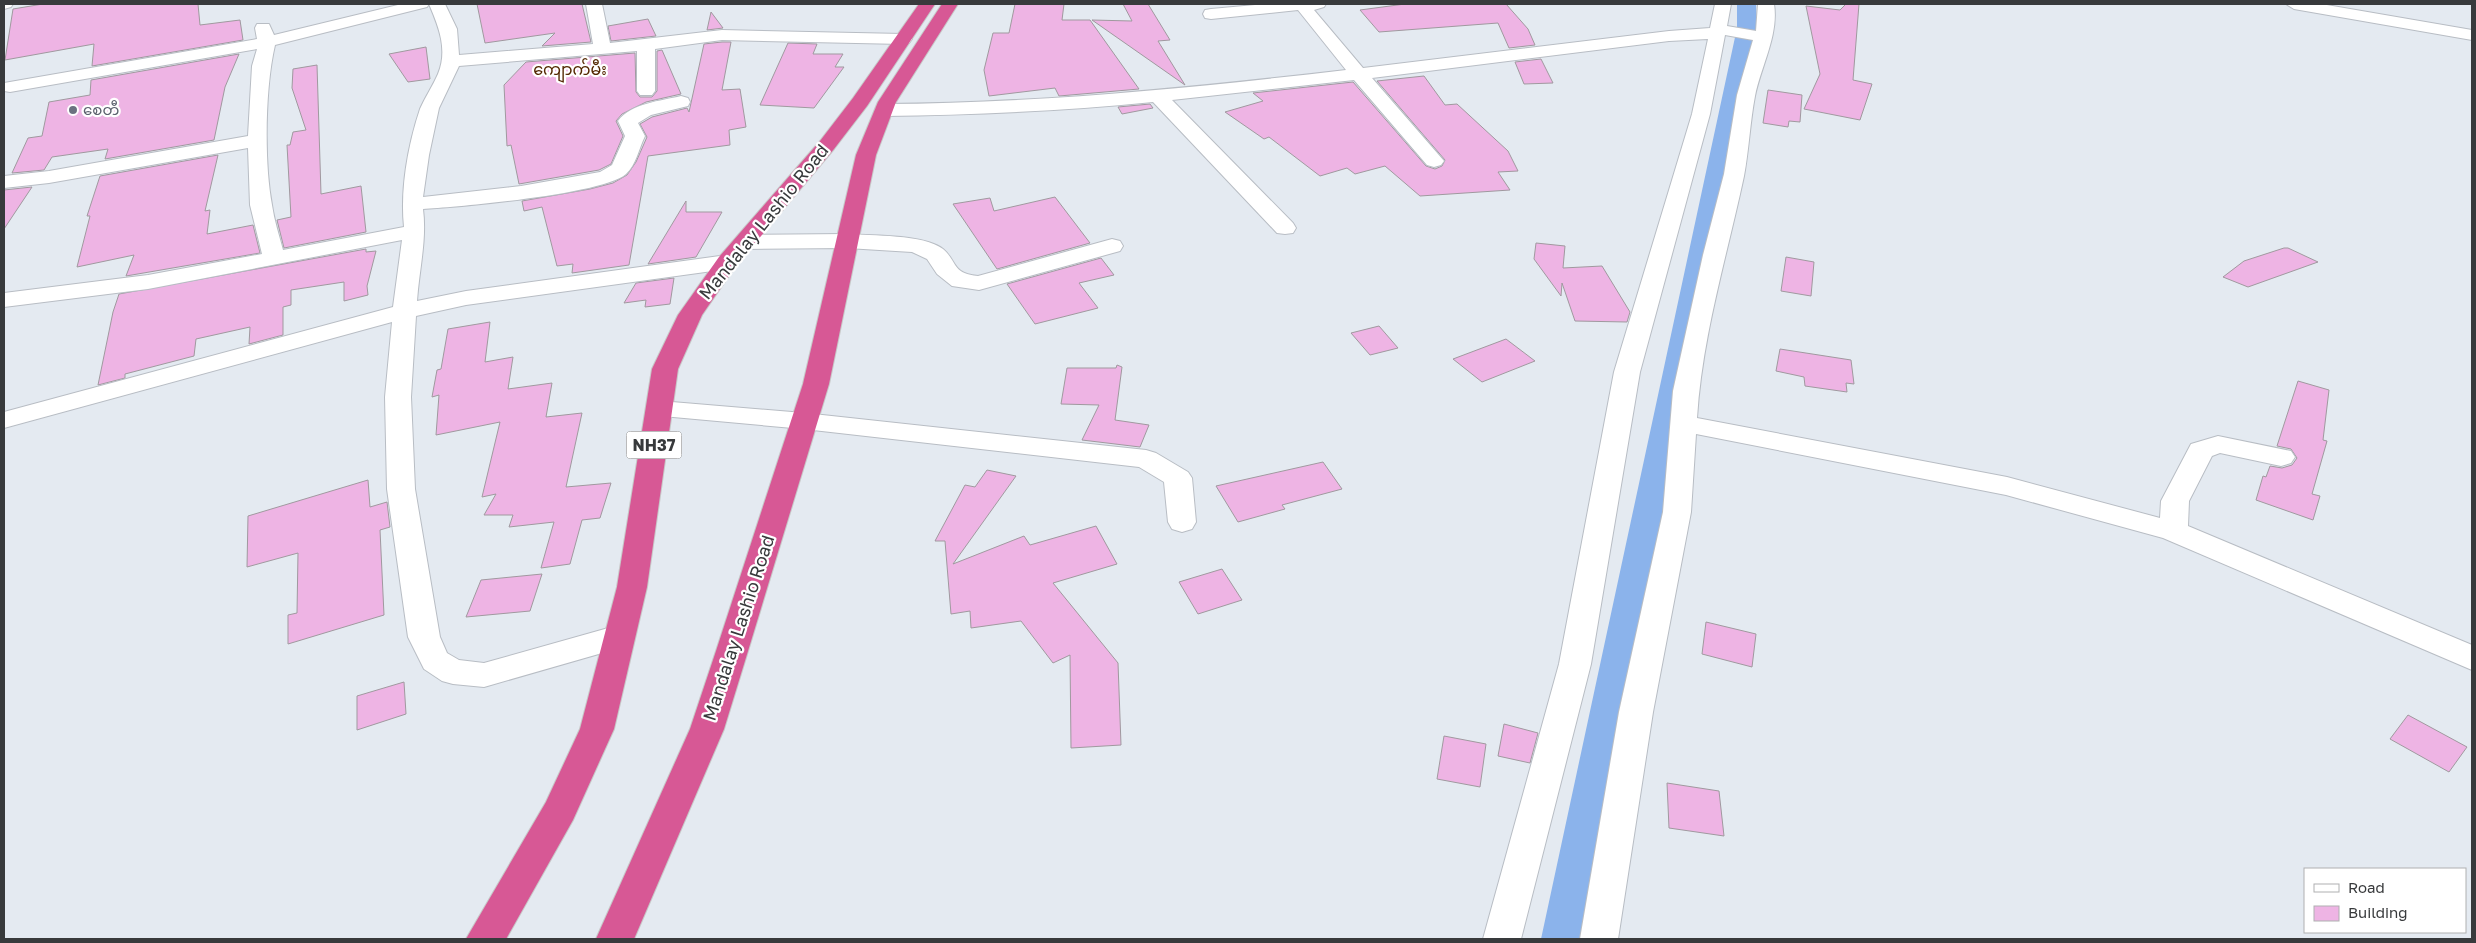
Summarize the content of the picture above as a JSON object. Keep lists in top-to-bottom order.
{
  "streets": {
    "highway": ["Mandalay Lashio Road", "NH37"]
  },
  "districts": ["ကျောက်မီး"],
  "places": ["စေတီ"],
  "legend": ["Road", "Building"]
}
